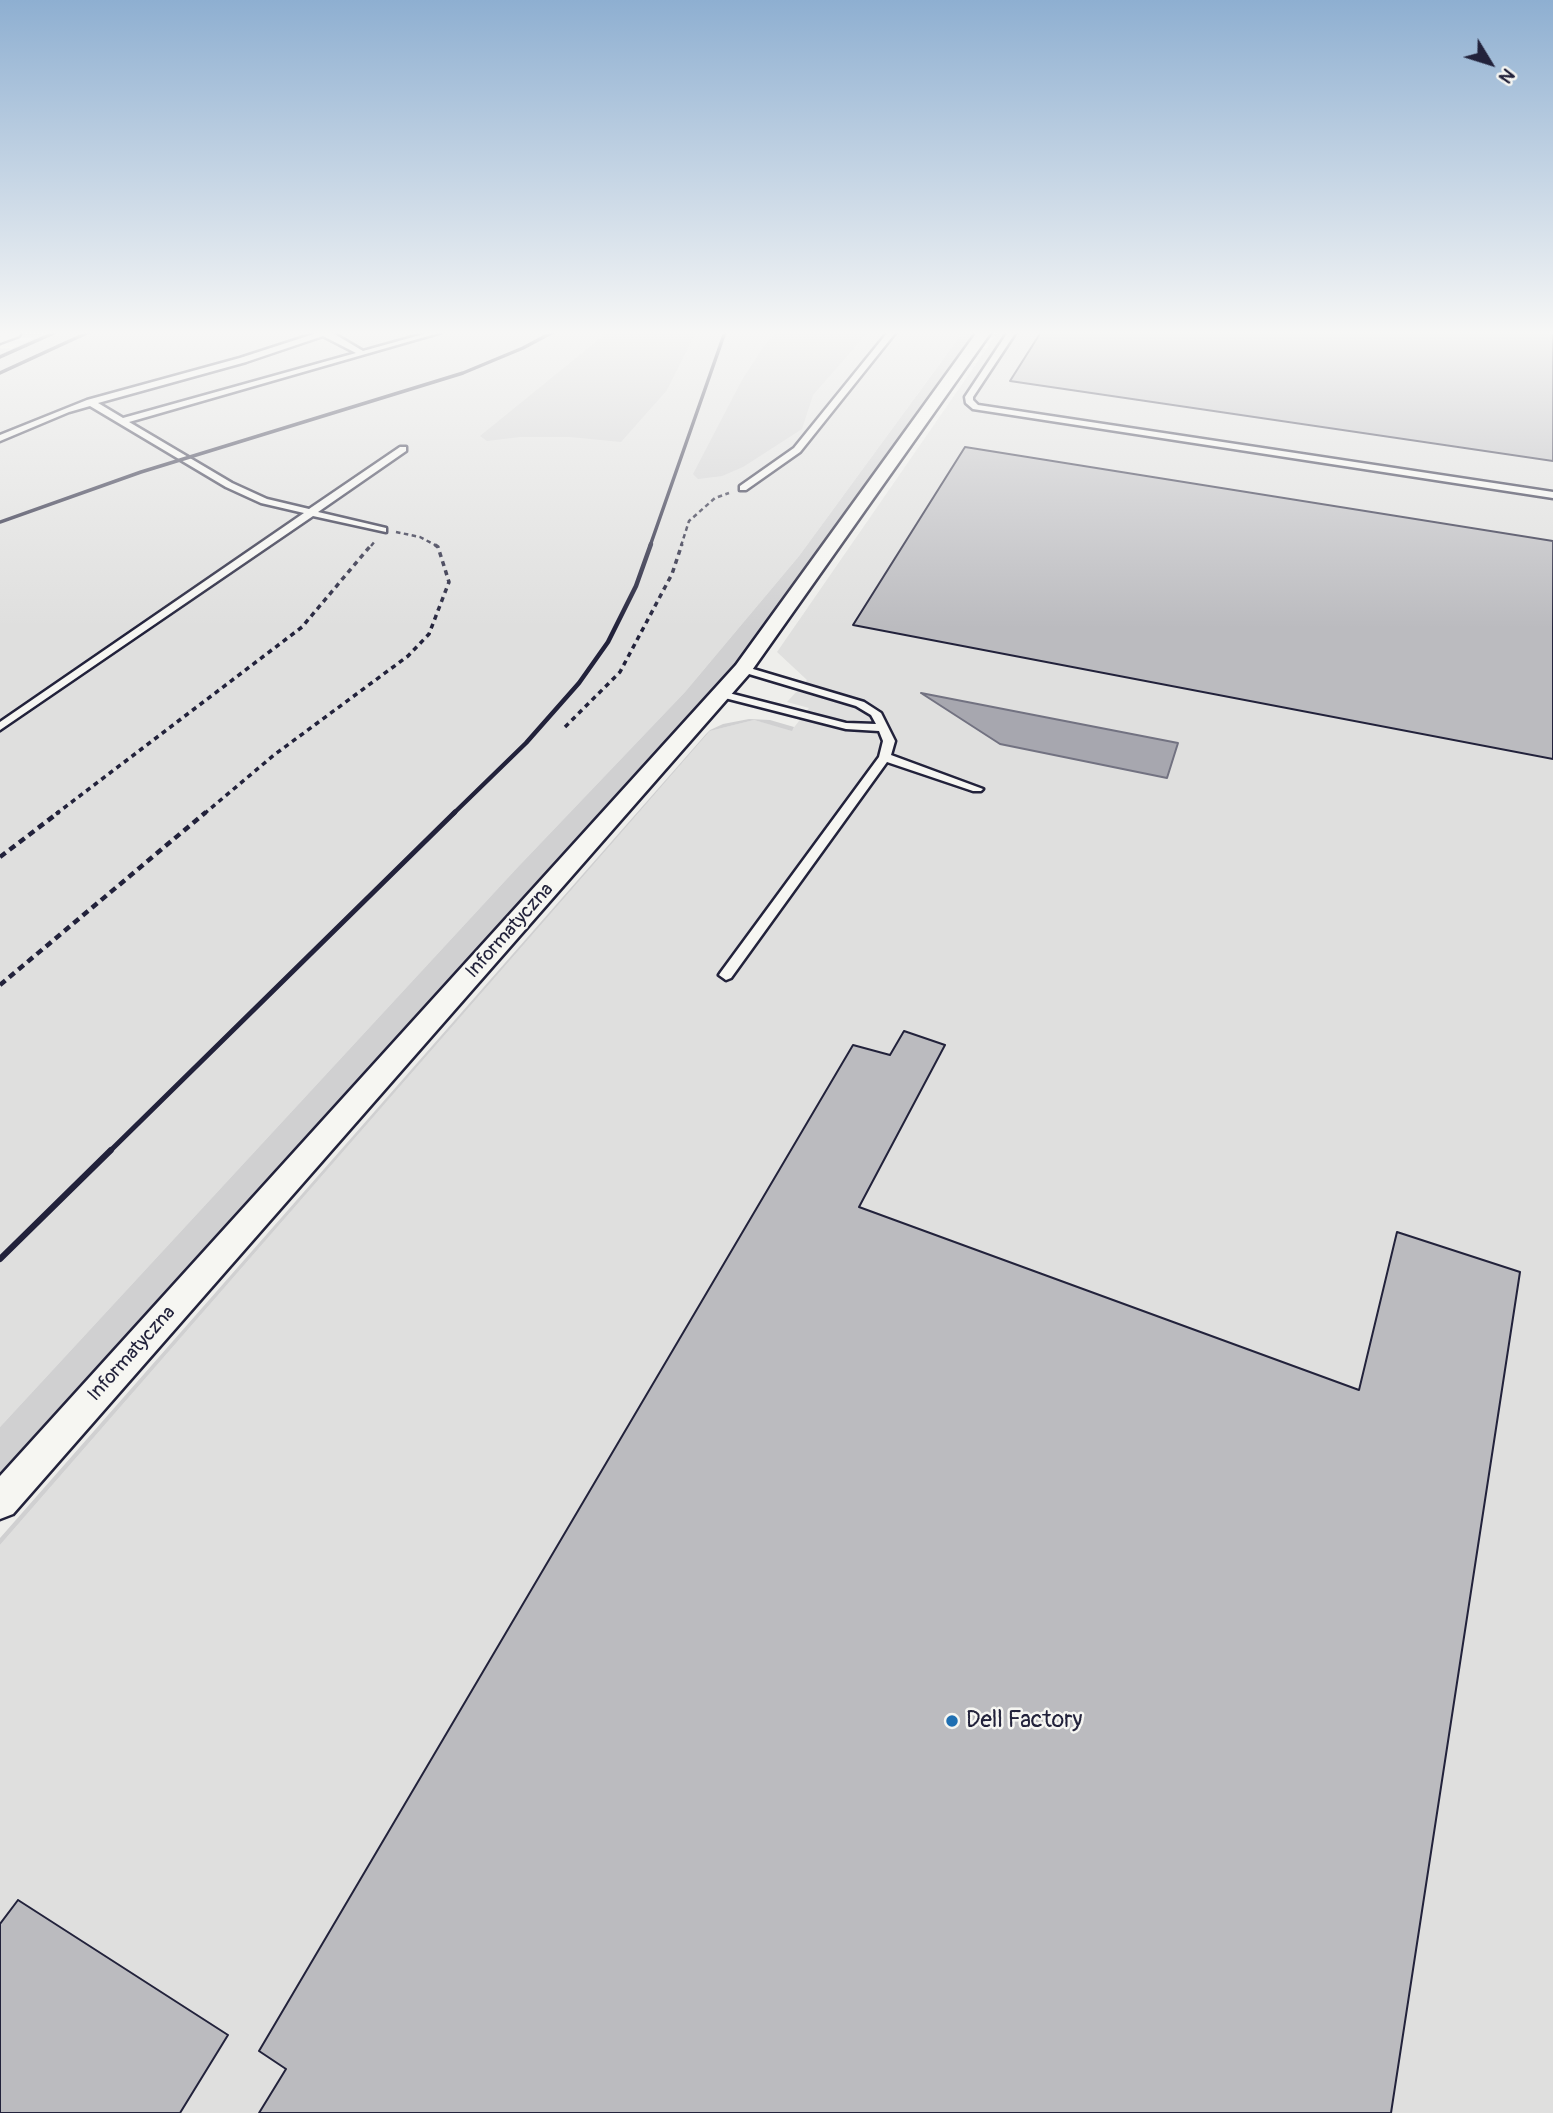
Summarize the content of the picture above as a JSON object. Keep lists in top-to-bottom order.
{
  "streets": {
    "street": ["Informatyczna"]
  },
  "places": ["Dell Factory"],
  "north": "bottom right"
}
